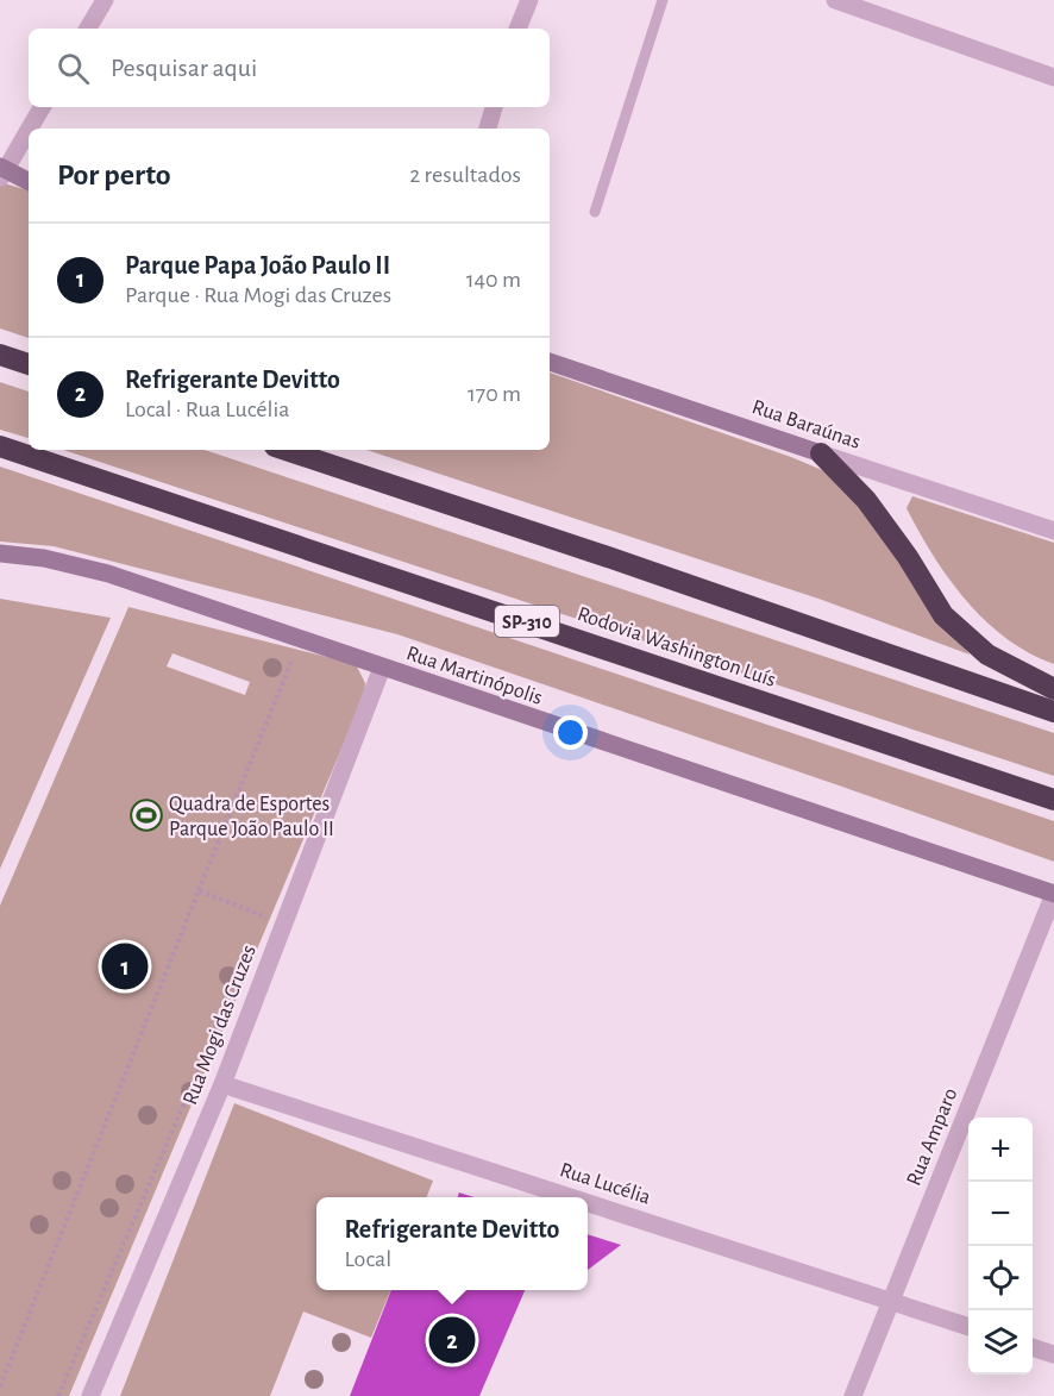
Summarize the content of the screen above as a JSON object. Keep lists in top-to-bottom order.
{
  "streets": {
    "highway": ["SP-310", "Rodovia Washington Luís"],
    "main road": ["Rua Baraúnas", "Rua Martinópolis"],
    "street": ["Rua Mogi das Cruzes", "Rua Amparo", "Rua Lucélia"]
  },
  "crossings": [
    ["Rua Martinópolis", "Rua Mogi das Cruzes"],
    ["Rua Martinópolis", "Rua Amparo"],
    ["Rua Mogi das Cruzes", "Rua Lucélia"],
    ["Rua Amparo", "Rua Lucélia"]
  ],
  "places": {
    "sports": ["Quadra de Esportes Parque João Paulo II"]
  },
  "page": {
    "search": "Pesquisar aqui",
    "heading": ["Por perto", "2 resultados"],
    "list": [
      {
        "mark": "1",
        "name": "Parque Papa João Paulo II",
        "note": "Parque · Rua Mogi das Cruzes",
        "value": "140 m"
      },
      {
        "mark": "2",
        "name": "Refrigerante Devitto",
        "note": "Local · Rua Lucélia",
        "value": "170 m"
      }
    ],
    "pins": ["1", "2"],
    "map_buttons": ["+", "−"],
    "popup": ["Refrigerante Devitto", "Local"]
  }
}
